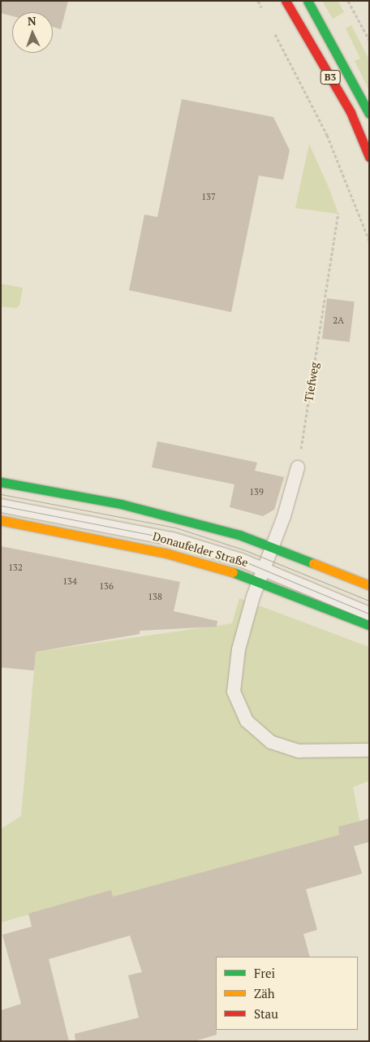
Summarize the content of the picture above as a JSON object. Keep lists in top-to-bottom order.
{
  "streets": {
    "main road": ["B3", "Donaufelder Straße"],
    "path": ["Tiefweg"]
  },
  "house_numbers": [
    "137",
    "2A",
    "139",
    "132",
    "134",
    "136",
    "138"
  ],
  "legend": ["Frei", "Zäh", "Stau"],
  "north": "top"
}
